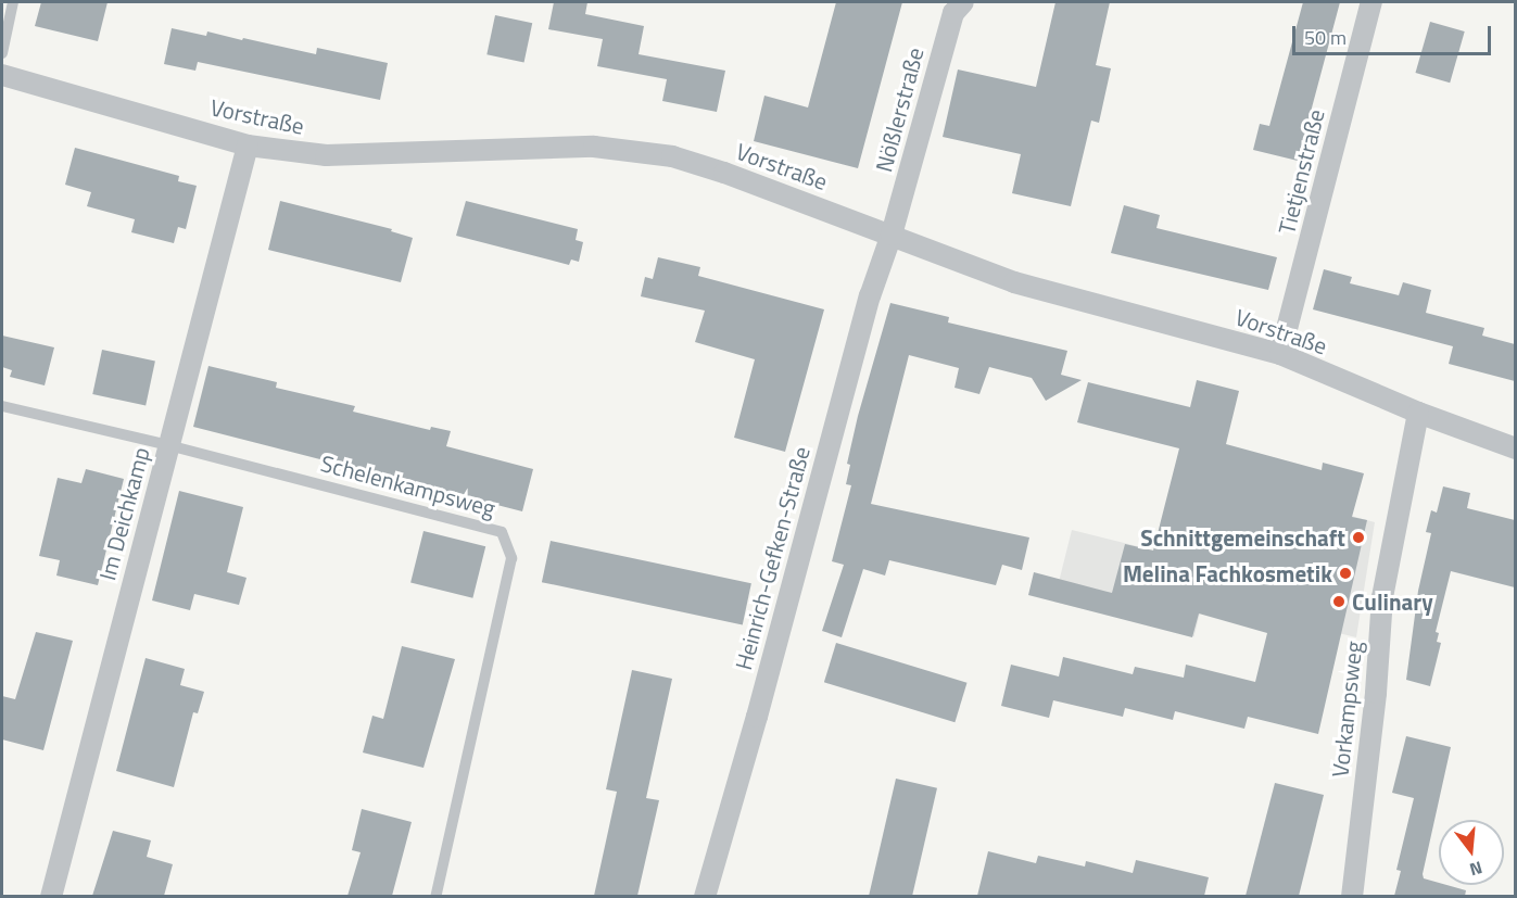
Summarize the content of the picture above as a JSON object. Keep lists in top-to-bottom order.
{
  "streets": {
    "street": [
      "Nößlerstraße",
      "Vorstraße",
      "Tietjenstraße",
      "Im Deichkamp",
      "Heinrich-Gefken-Straße",
      "Vorkampsweg"
    ],
    "lane": ["Schelenkampsweg"]
  },
  "crossings": [
    ["Nößlerstraße", "Vorstraße"],
    ["Nößlerstraße", "Heinrich-Gefken-Straße"],
    ["Vorstraße", "Tietjenstraße"],
    ["Vorstraße", "Im Deichkamp"],
    ["Vorstraße", "Heinrich-Gefken-Straße"],
    ["Vorstraße", "Vorkampsweg"],
    ["Schelenkampsweg", "Im Deichkamp"]
  ],
  "places": ["Schnittgemeinschaft", "Melina Fachkosmetik", "Culinary"],
  "scale_bar": "50 m",
  "north": "bottom"
}
